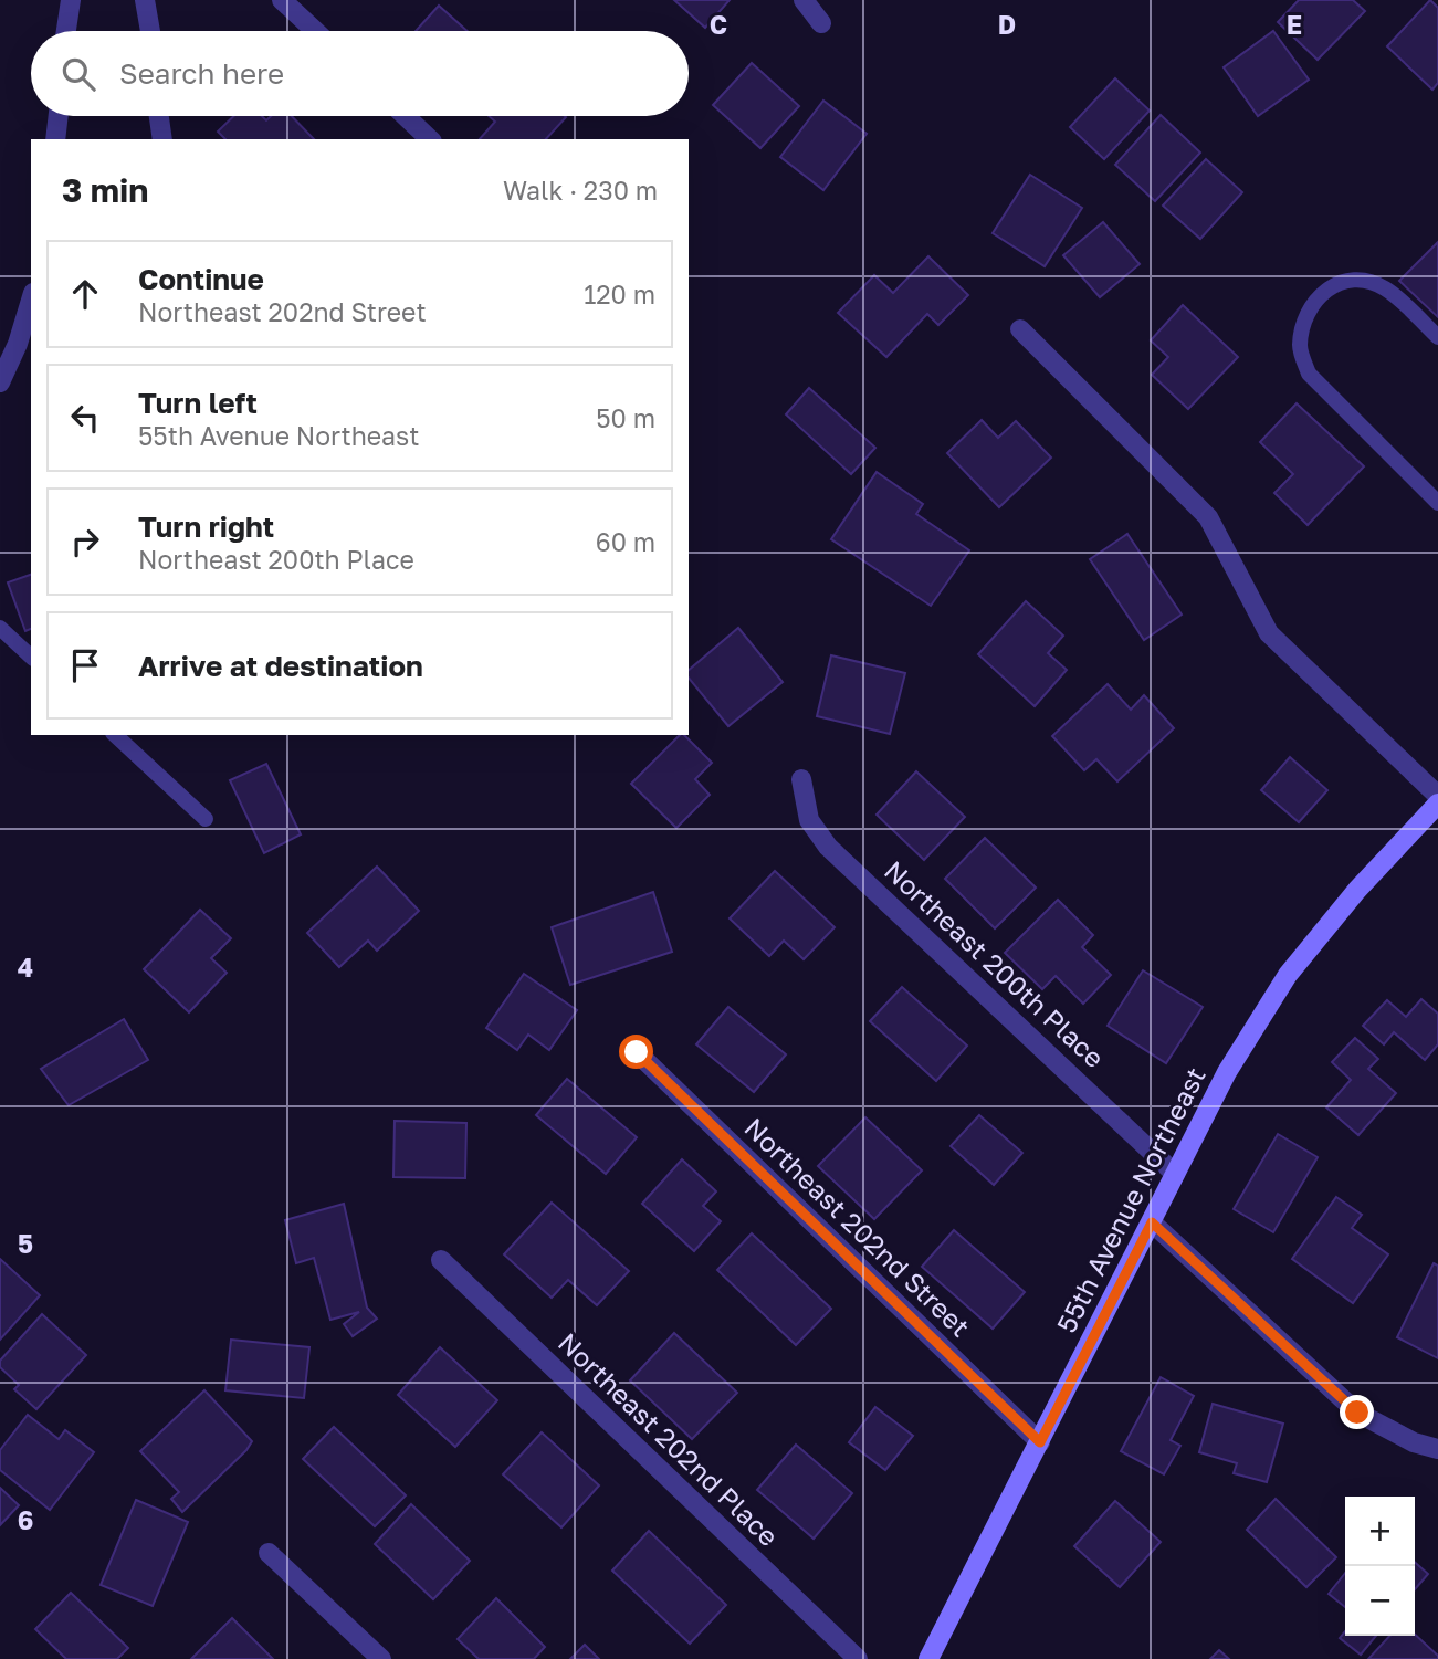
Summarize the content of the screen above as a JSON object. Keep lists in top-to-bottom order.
{
  "streets": {
    "main road": ["55th Avenue Northeast"],
    "street": ["Northeast 200th Place", "Northeast 202nd Street", "Northeast 202nd Place"]
  },
  "crossings": [
    ["Northeast 200th Place", "55th Avenue Northeast"],
    ["55th Avenue Northeast", "Northeast 202nd Street"]
  ],
  "page": {
    "search": "Search here",
    "heading": ["3 min", "Walk · 230 m"],
    "list": [
      ["Continue", "Northeast 202nd Street", "120 m"],
      ["Turn left", "55th Avenue Northeast", "50 m"],
      ["Turn right", "Northeast 200th Place", "60 m"],
      "Arrive at destination"
    ],
    "map_buttons": ["+", "−"]
  },
  "grid": {
    "columns": ["C", "D", "E"],
    "rows": ["4", "5", "6"]
  }
}
